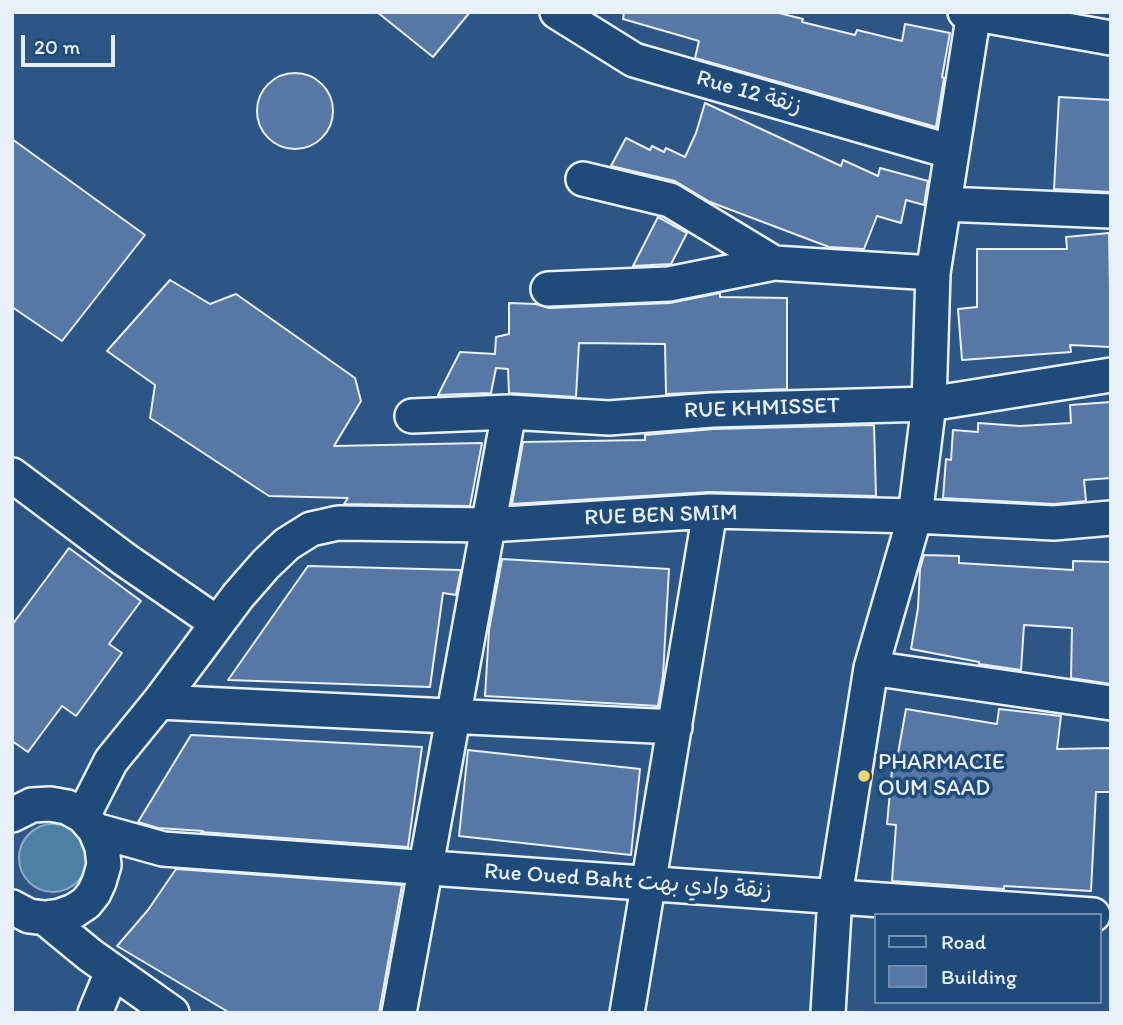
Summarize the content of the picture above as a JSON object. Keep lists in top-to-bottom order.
{
  "streets": {
    "street": [
      "Rue 12 زنقة",
      "RUE KHMISSET",
      "RUE BEN SMIM",
      "Rue Oued Baht زنقة وادي بهت"
    ]
  },
  "places": ["PHARMACIE OUM SAAD"],
  "legend": ["Road", "Building"],
  "scale_bar": "20 m"
}
